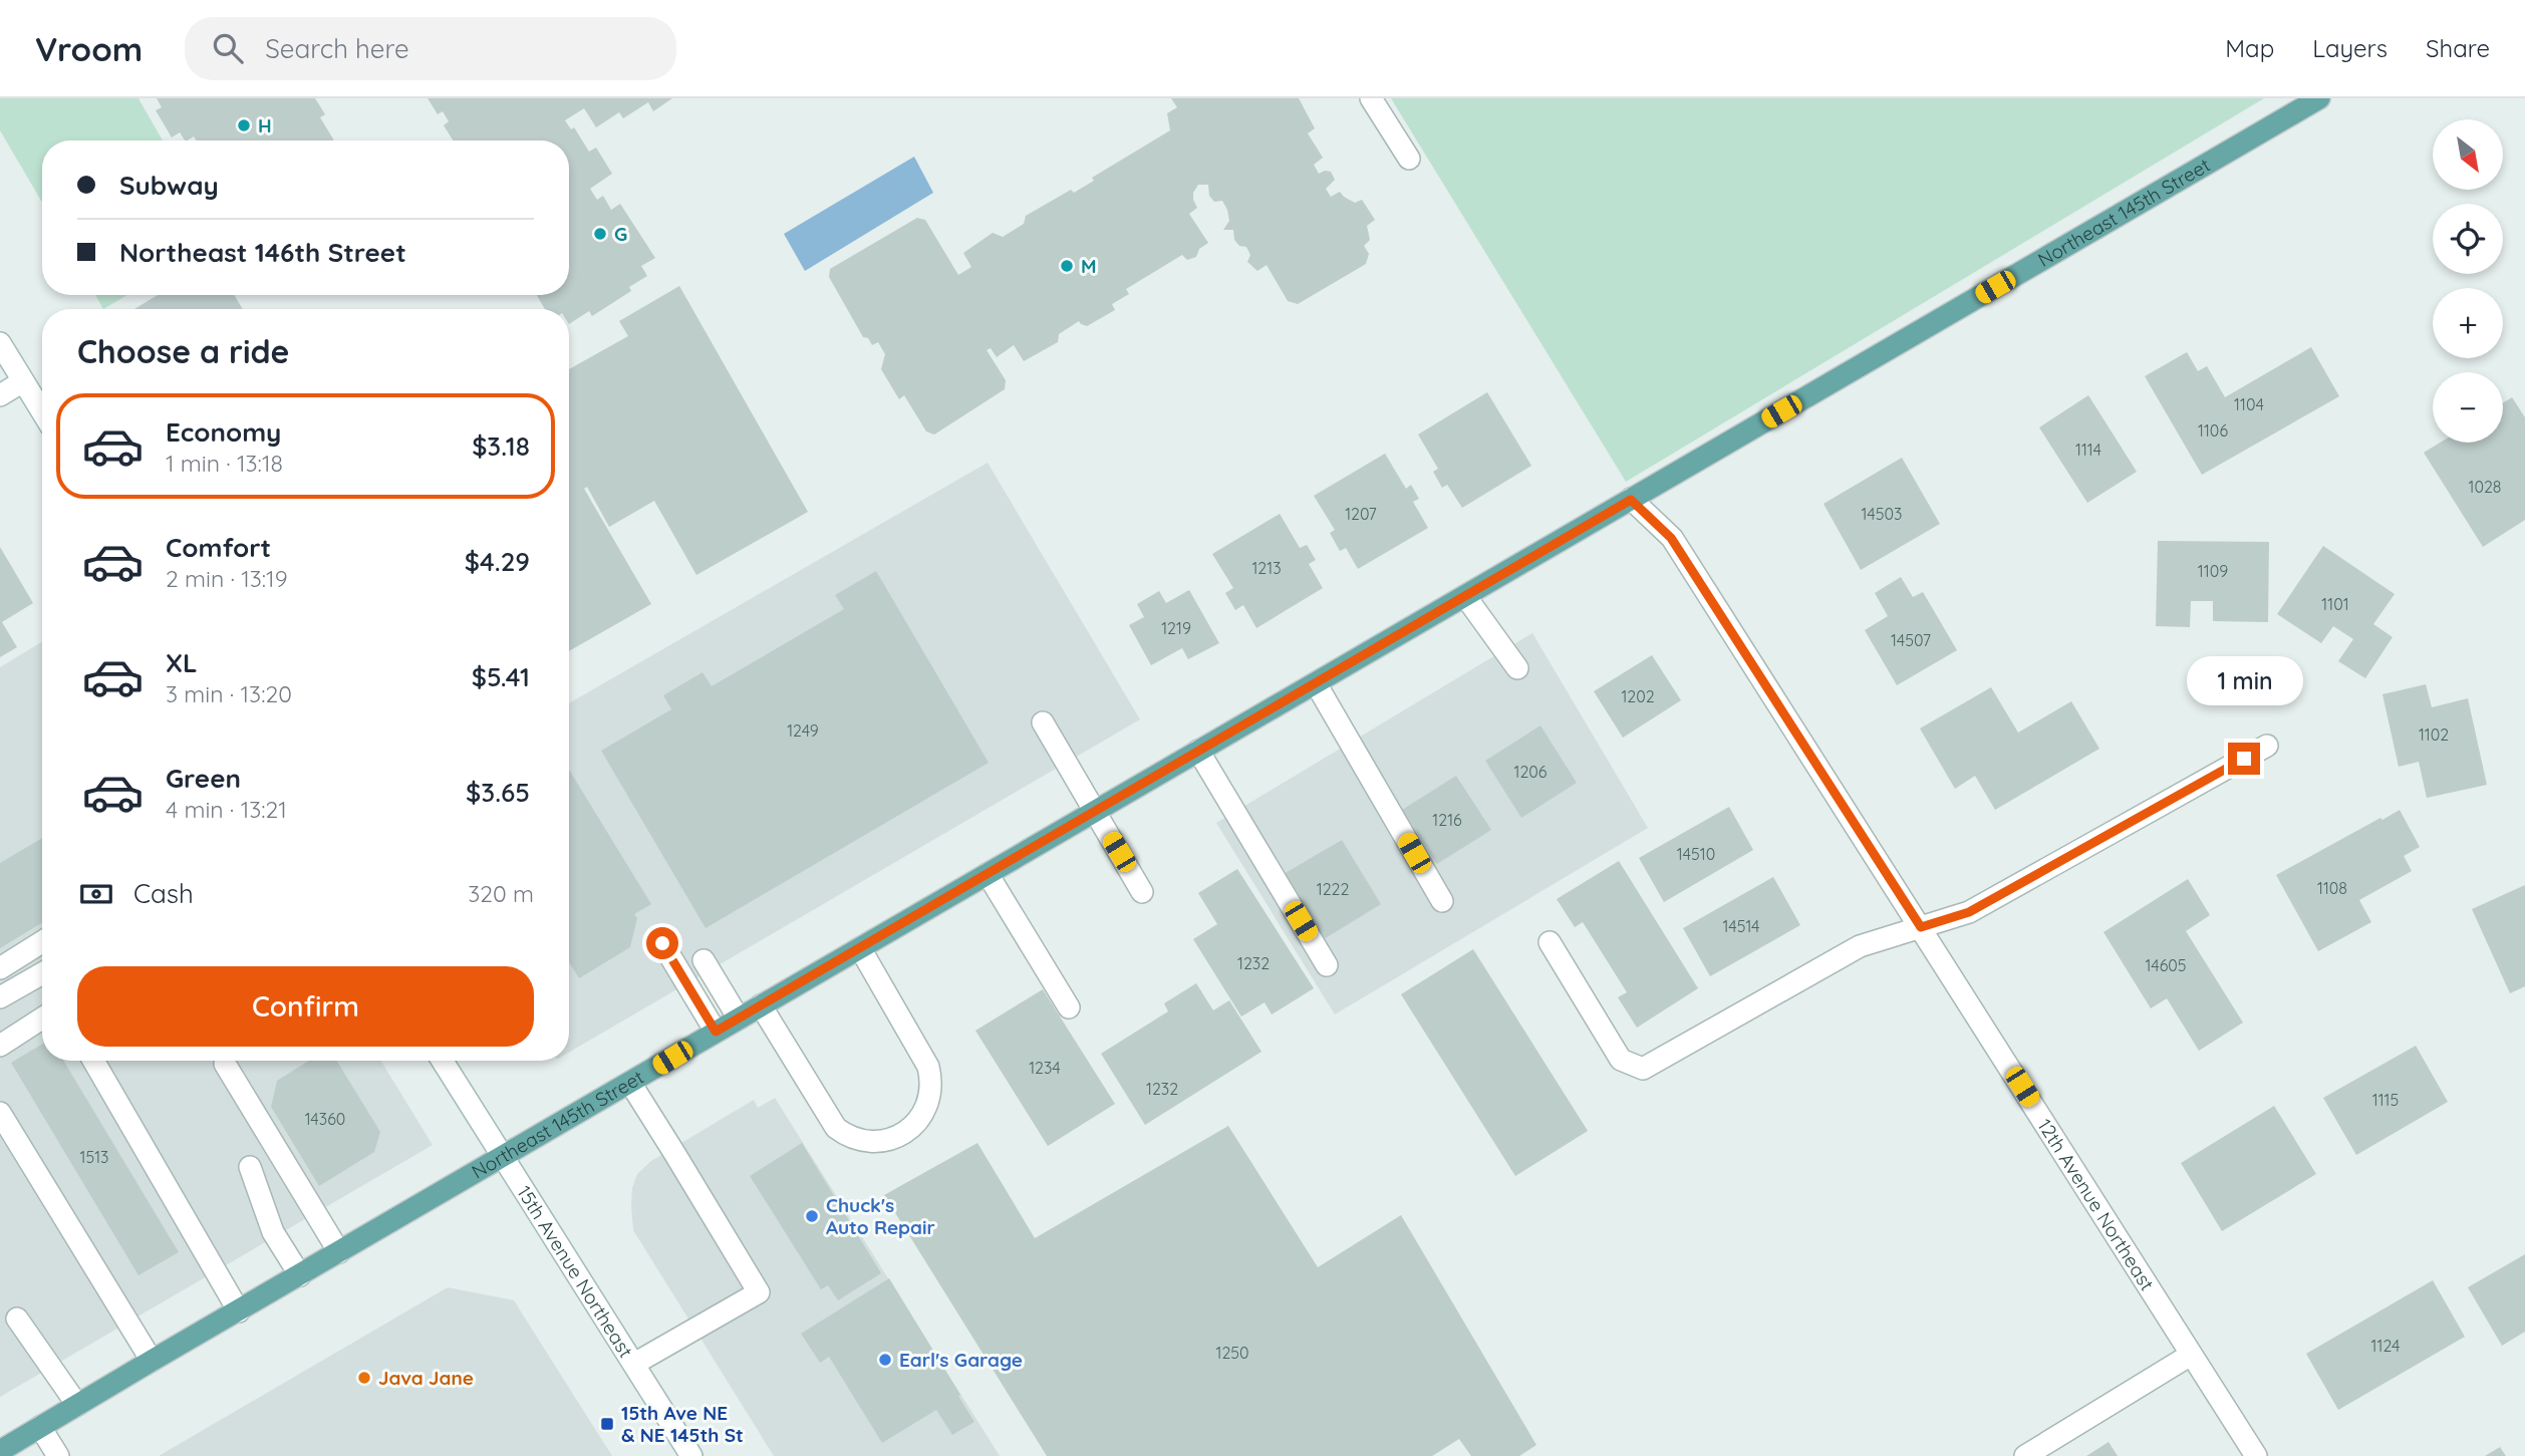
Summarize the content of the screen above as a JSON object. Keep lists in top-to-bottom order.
{
  "streets": {
    "main road": ["Northeast 145th Street"],
    "street": ["12th Avenue Northeast", "15th Avenue Northeast"]
  },
  "crossings": [
    ["Northeast 145th Street", "12th Avenue Northeast"],
    ["Northeast 145th Street", "15th Avenue Northeast"]
  ],
  "places": {
    "other": [
      "H",
      "G",
      "M",
      "Chuck's Auto Repair",
      "Earl's Garage",
      "Java Jane"
    ],
    "transit": ["15th Ave NE & NE 145th St"]
  },
  "house_numbers": [
    "1104",
    "1106",
    "1114",
    "1028",
    "1207",
    "14503",
    "1213",
    "1109",
    "1101",
    "1219",
    "14507",
    "1202",
    "1249",
    "1102",
    "1206",
    "1216",
    "14510",
    "1108",
    "1222",
    "14514",
    "1232",
    "14605",
    "1234",
    "1232",
    "1115",
    "14360",
    "1513",
    "1124",
    "1250"
  ],
  "north": "bottom right",
  "page": {
    "header": "Vroom",
    "search": "Search here",
    "nav": ["Map", "Layers", "Share"],
    "map_buttons": ["+", "−"],
    "banner": ["Subway", "Northeast 146th Street"],
    "heading": "Choose a ride",
    "list": [
      {
        "name": "Economy",
        "note": "1 min · 13:18",
        "value": "$3.18"
      },
      {
        "name": "Comfort",
        "note": "2 min · 13:19",
        "value": "$4.29"
      },
      {
        "name": "XL",
        "note": "3 min · 13:20",
        "value": "$5.41"
      },
      {
        "name": "Green",
        "note": "4 min · 13:21",
        "value": "$3.65"
      }
    ],
    "bubble": "1 min",
    "pay": ["Cash", "320 m"],
    "buttons": "Confirm"
  }
}
